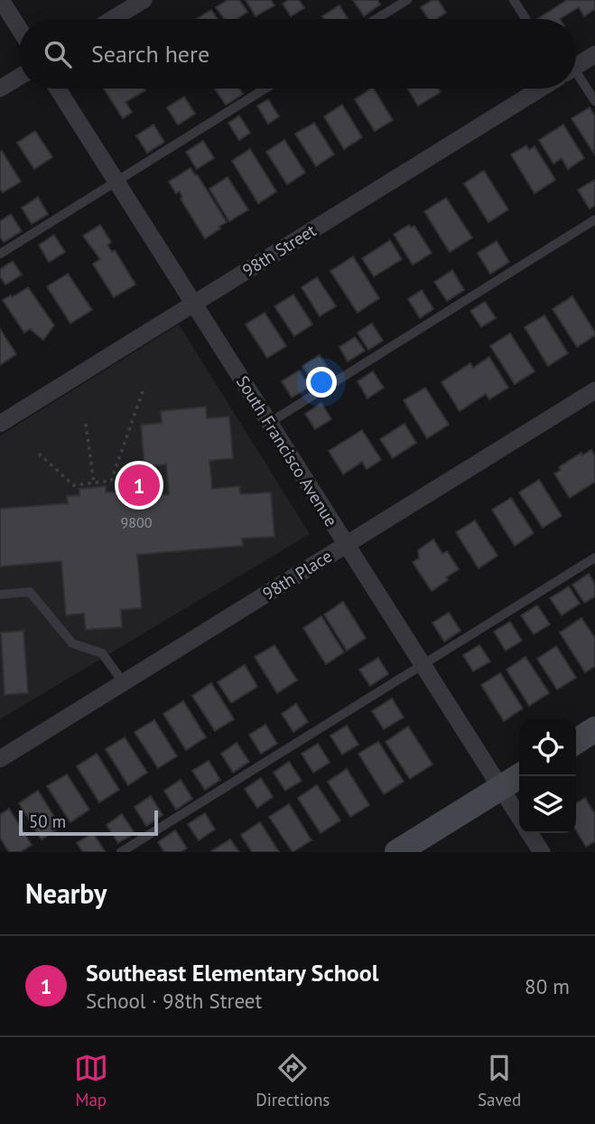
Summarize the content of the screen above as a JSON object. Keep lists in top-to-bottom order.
{
  "streets": {
    "street": ["98th Street", "South Francisco Avenue", "98th Place"]
  },
  "crossings": [
    ["98th Street", "South Francisco Avenue"],
    ["South Francisco Avenue", "98th Place"]
  ],
  "house_numbers": ["9800"],
  "scale_bar": "50 m",
  "page": {
    "search": "Search here",
    "pins": "1",
    "scale": "50 m",
    "heading": "Nearby",
    "list": [
      {
        "mark": "1",
        "name": "Southeast Elementary School",
        "note": "School · 98th Street",
        "value": "80 m"
      }
    ],
    "nav": ["Map", "Directions", "Saved"]
  }
}
